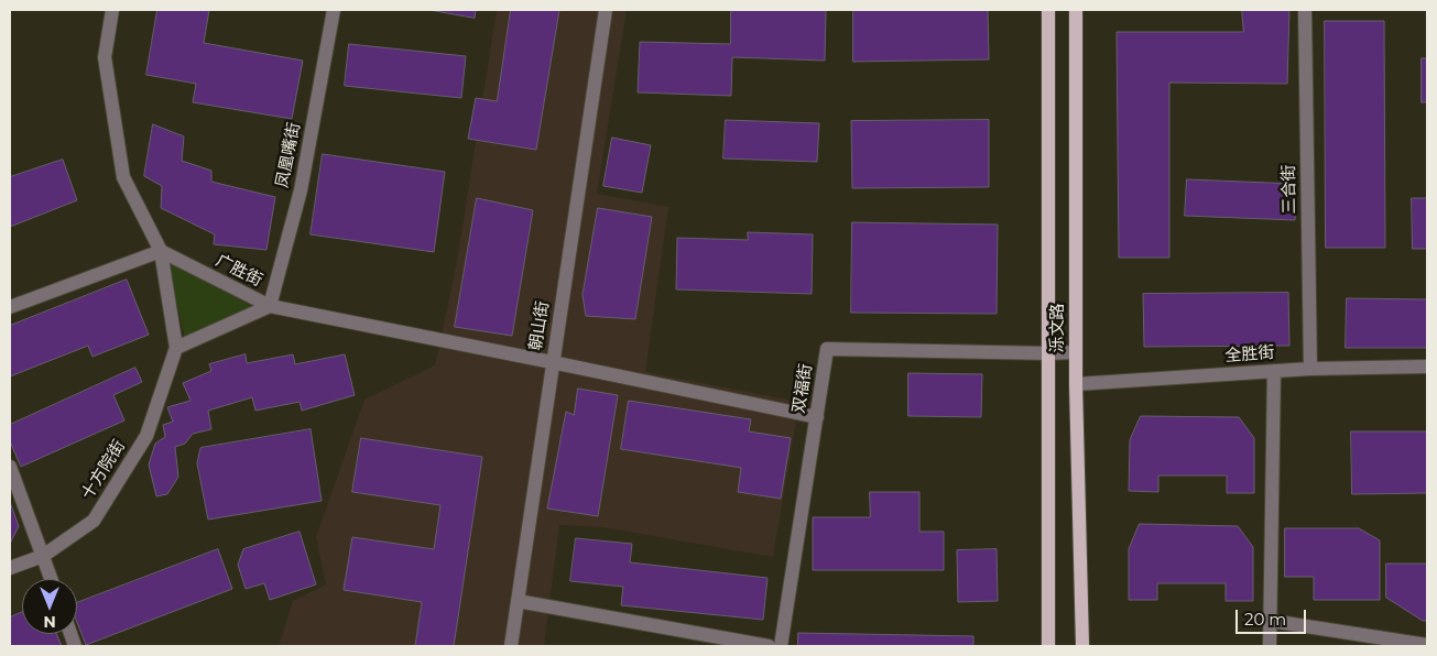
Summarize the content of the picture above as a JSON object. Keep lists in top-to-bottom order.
{
  "streets": {
    "main road": ["泺文路"],
    "street": [
      "凤凰嘴街",
      "三合街",
      "广胜街",
      "朝山街",
      "全胜街",
      "双福街",
      "十方院街"
    ]
  },
  "crossings": [
    ["凤凰嘴街", "广胜街"],
    ["三合街", "全胜街"],
    ["广胜街", "朝山街"],
    ["广胜街", "双福街"],
    ["广胜街", "十方院街"],
    ["泺文路", "全胜街"],
    ["泺文路", "双福街"]
  ],
  "scale_bar": "20 m",
  "north": "bottom"
}
